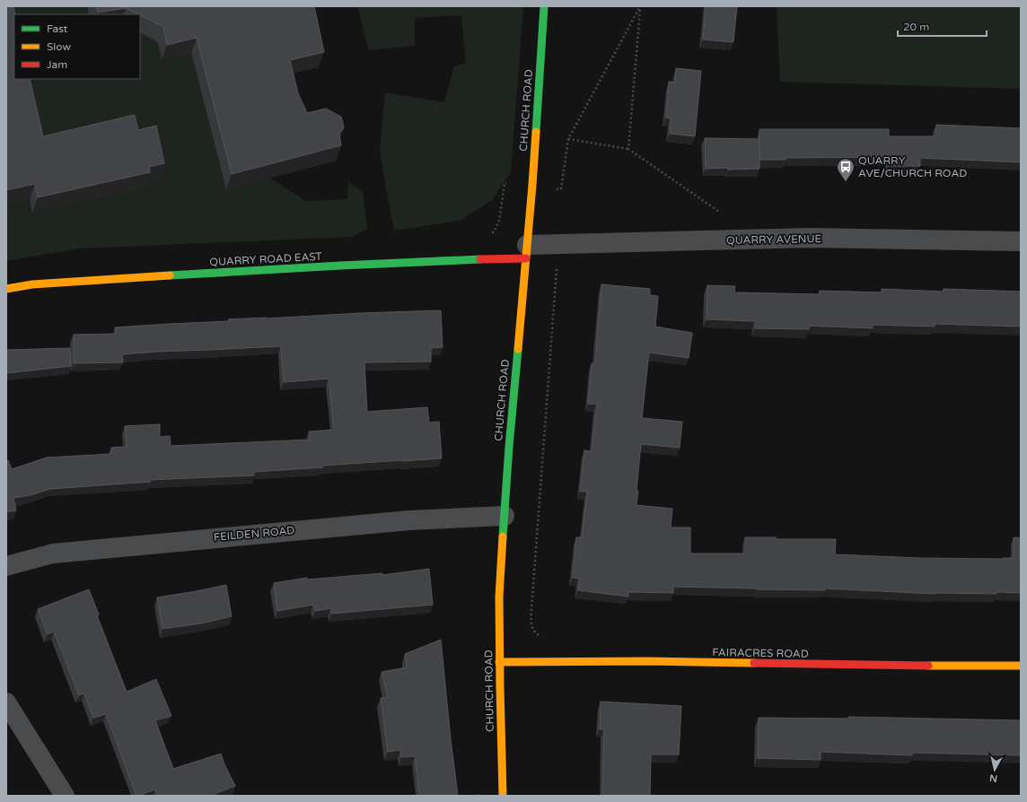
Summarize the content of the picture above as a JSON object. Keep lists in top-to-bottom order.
{
  "streets": {
    "street": [
      "CHURCH ROAD",
      "QUARRY AVENUE",
      "QUARRY ROAD EAST",
      "FEILDEN ROAD",
      "FAIRACRES ROAD"
    ]
  },
  "crossings": [
    ["CHURCH ROAD", "QUARRY AVENUE"],
    ["CHURCH ROAD", "QUARRY ROAD EAST"],
    ["CHURCH ROAD", "FEILDEN ROAD"],
    ["CHURCH ROAD", "FAIRACRES ROAD"],
    ["QUARRY AVENUE", "QUARRY ROAD EAST"]
  ],
  "places": {
    "bus stop": ["QUARRY AVE/CHURCH ROAD"]
  },
  "legend": ["Fast", "Slow", "Jam"],
  "scale_bar": "20 m",
  "north": "bottom"
}
